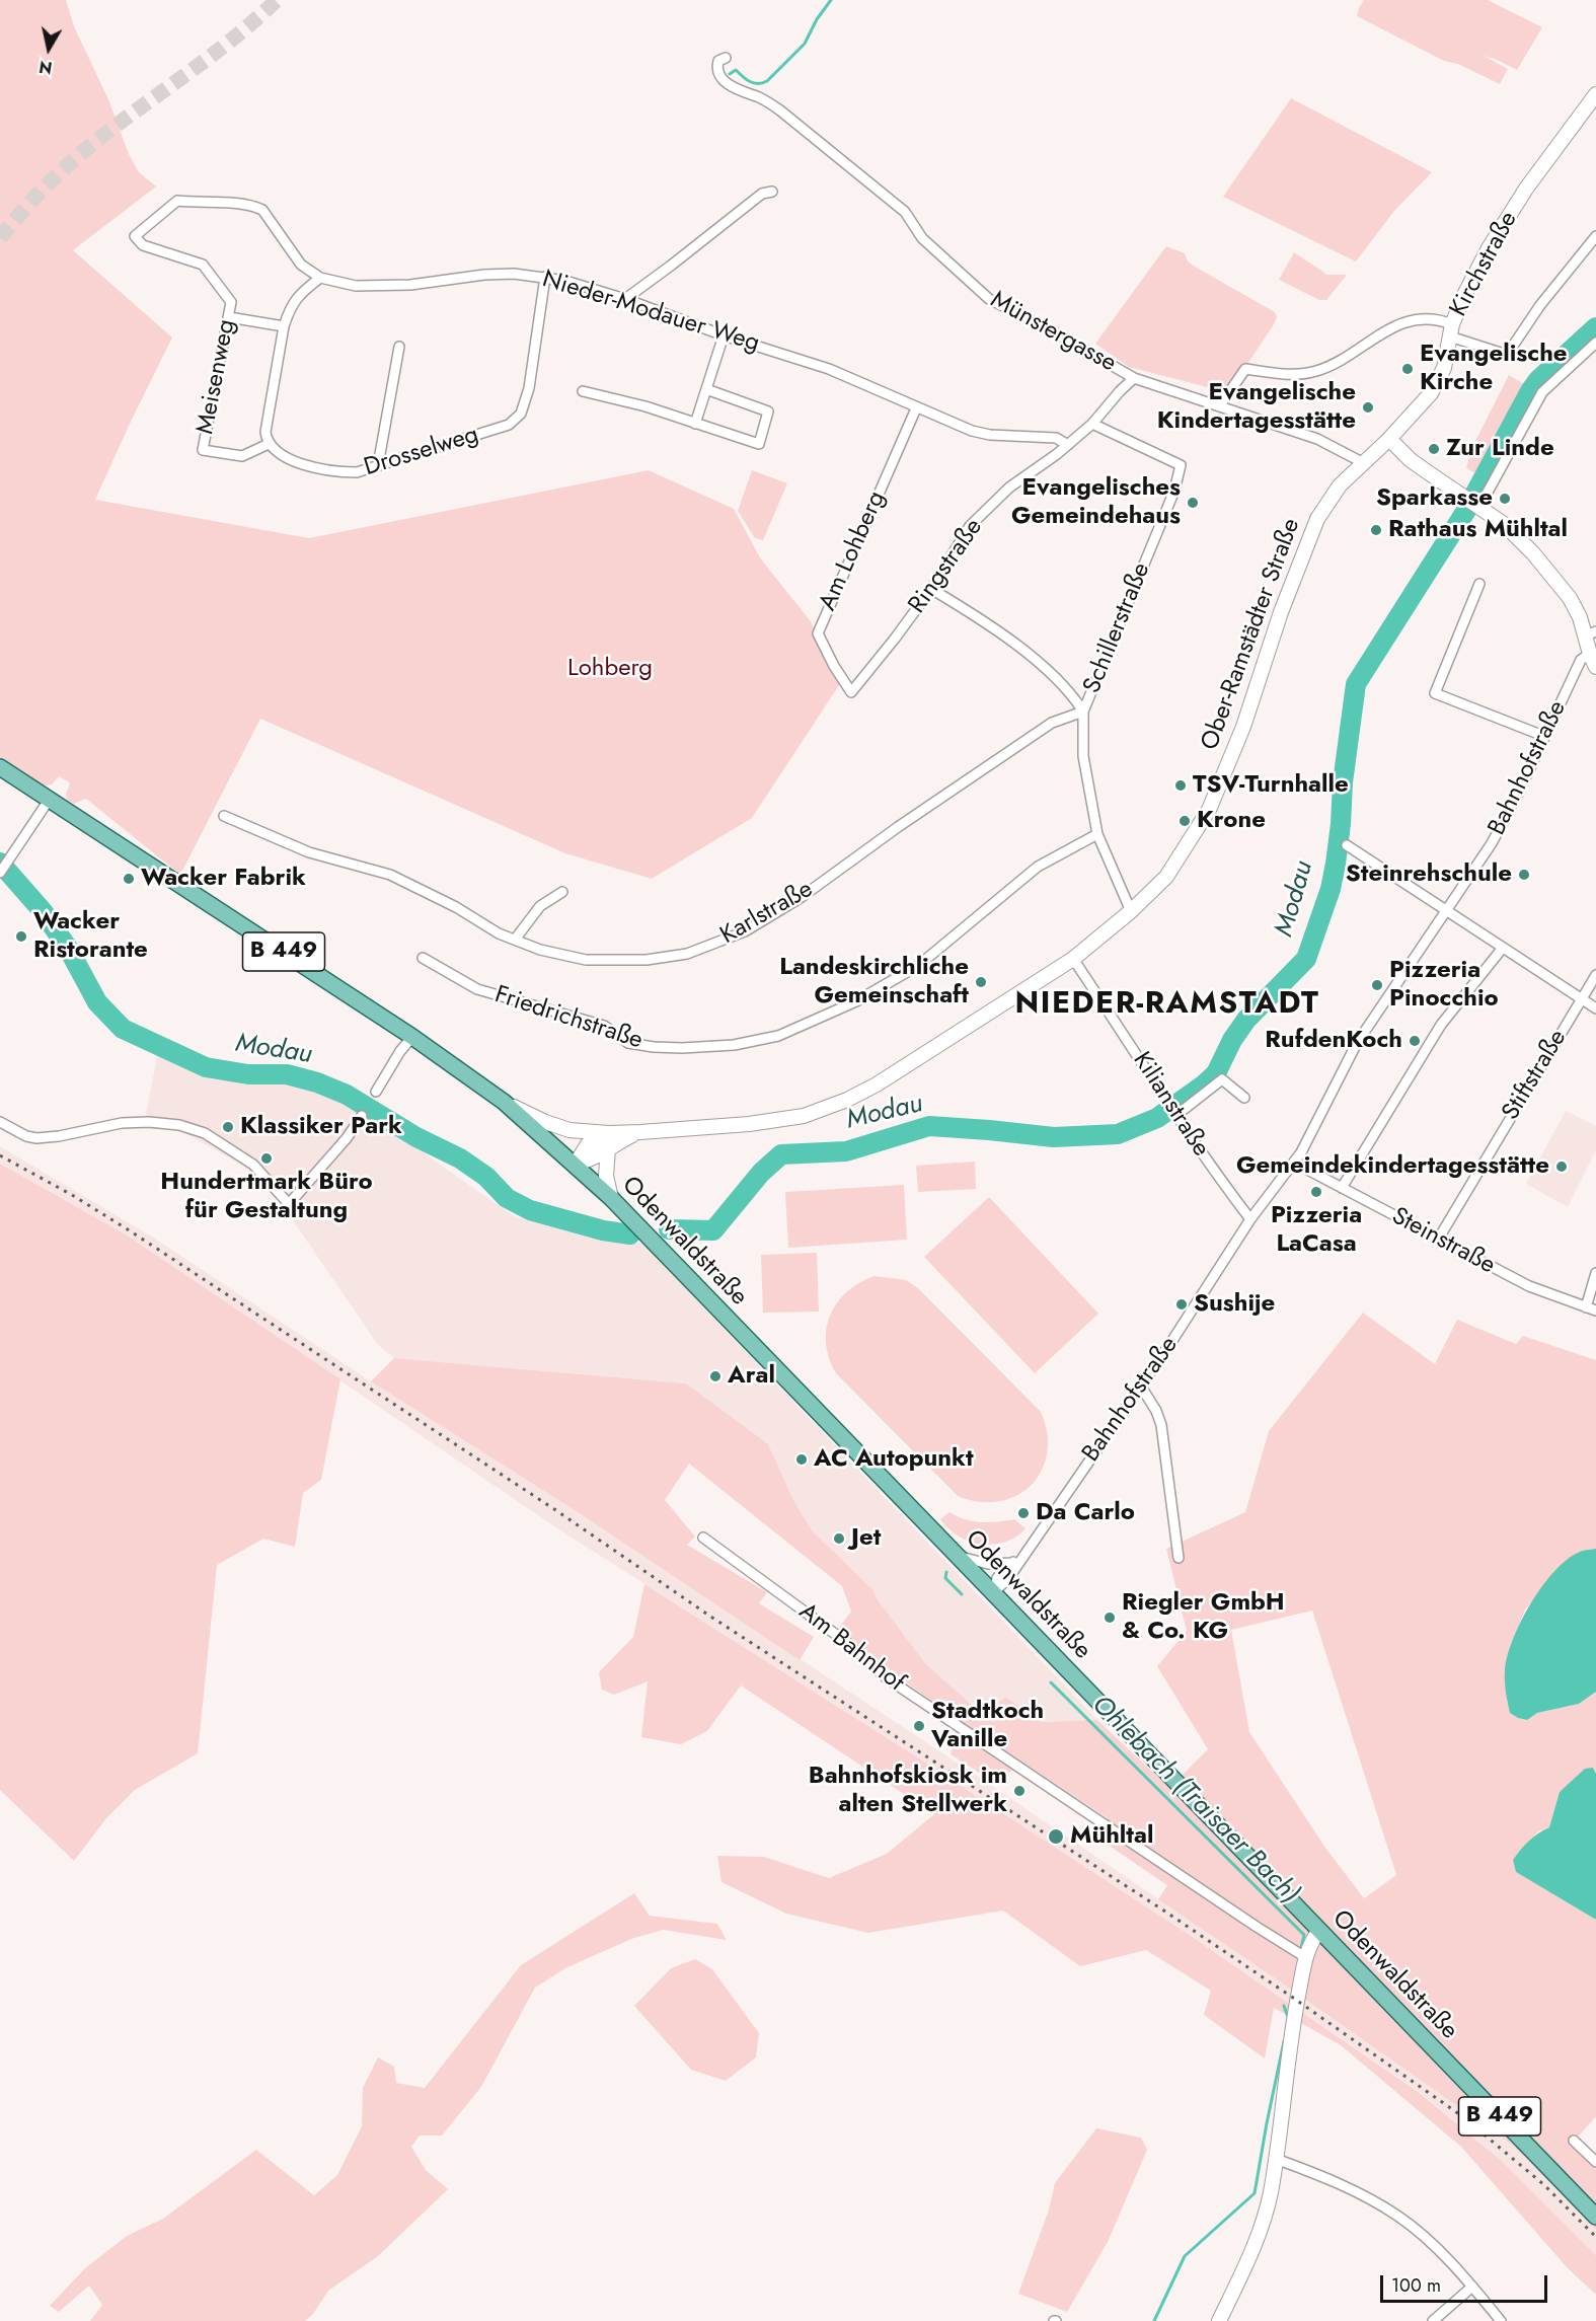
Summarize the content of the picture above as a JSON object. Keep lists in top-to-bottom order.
{
  "streets": {
    "main road": [
      "Kirchstraße",
      "Ober-Ramstädter Straße",
      "B 449",
      "Odenwaldstraße"
    ],
    "street": [
      "Nieder-Modauer Weg",
      "Münstergasse",
      "Meisenweg",
      "Drosselweg",
      "Am Lohberg",
      "Ringstraße",
      "Schillerstraße",
      "Bahnhofstraße",
      "Karlstraße",
      "Friedrichstraße",
      "Stiftstraße",
      "Kilianstraße",
      "Steinstraße",
      "Am Bahnhof"
    ]
  },
  "crossings": [
    ["Kirchstraße", "Ober-Ramstädter Straße"],
    ["Nieder-Modauer Weg", "Meisenweg"],
    ["Nieder-Modauer Weg", "Drosselweg"],
    ["Nieder-Modauer Weg", "Am Lohberg"],
    ["Nieder-Modauer Weg", "Ringstraße"],
    ["Münstergasse", "Ringstraße"],
    ["Münstergasse", "Ober-Ramstädter Straße"],
    ["Meisenweg", "Drosselweg"],
    ["Am Lohberg", "Ringstraße"],
    ["Ringstraße", "Schillerstraße"],
    ["Schillerstraße", "Karlstraße"],
    ["Ober-Ramstädter Straße", "Kilianstraße"],
    ["Ober-Ramstädter Straße", "Odenwaldstraße"],
    ["Bahnhofstraße", "Kilianstraße"],
    ["Bahnhofstraße", "Odenwaldstraße"],
    ["Bahnhofstraße", "Steinstraße"],
    ["Stiftstraße", "Steinstraße"]
  ],
  "districts": ["NIEDER-RAMSTADT"],
  "water": ["Modau", "Ohlebach (Traisaer Bach)"],
  "parks": ["Lohberg"],
  "places": [
    "Evangelische Kirche",
    "Evangelische Kindertagesstätte",
    "Zur Linde",
    "Sparkasse",
    "Evangelisches Gemeindehaus",
    "Rathaus Mühltal",
    "TSV-Turnhalle",
    "Krone",
    "Steinrehschule",
    "Wacker Fabrik",
    "Wacker Ristorante",
    "Landeskirchliche Gemeinschaft",
    "Pizzeria Pinocchio",
    "RufdenKoch",
    "Klassiker Park",
    "Hundertmark Büro für Gestaltung",
    "Gemeindekindertagesstätte",
    "Pizzeria LaCasa",
    "Sushije",
    "Aral",
    "AC Autopunkt",
    "Da Carlo",
    "Jet",
    "Riegler GmbH & Co. KG",
    "Stadtkoch Vanille",
    "Bahnhofskiosk im alten Stellwerk",
    "Mühltal"
  ],
  "scale_bar": "100 m",
  "north": "bottom"
}
